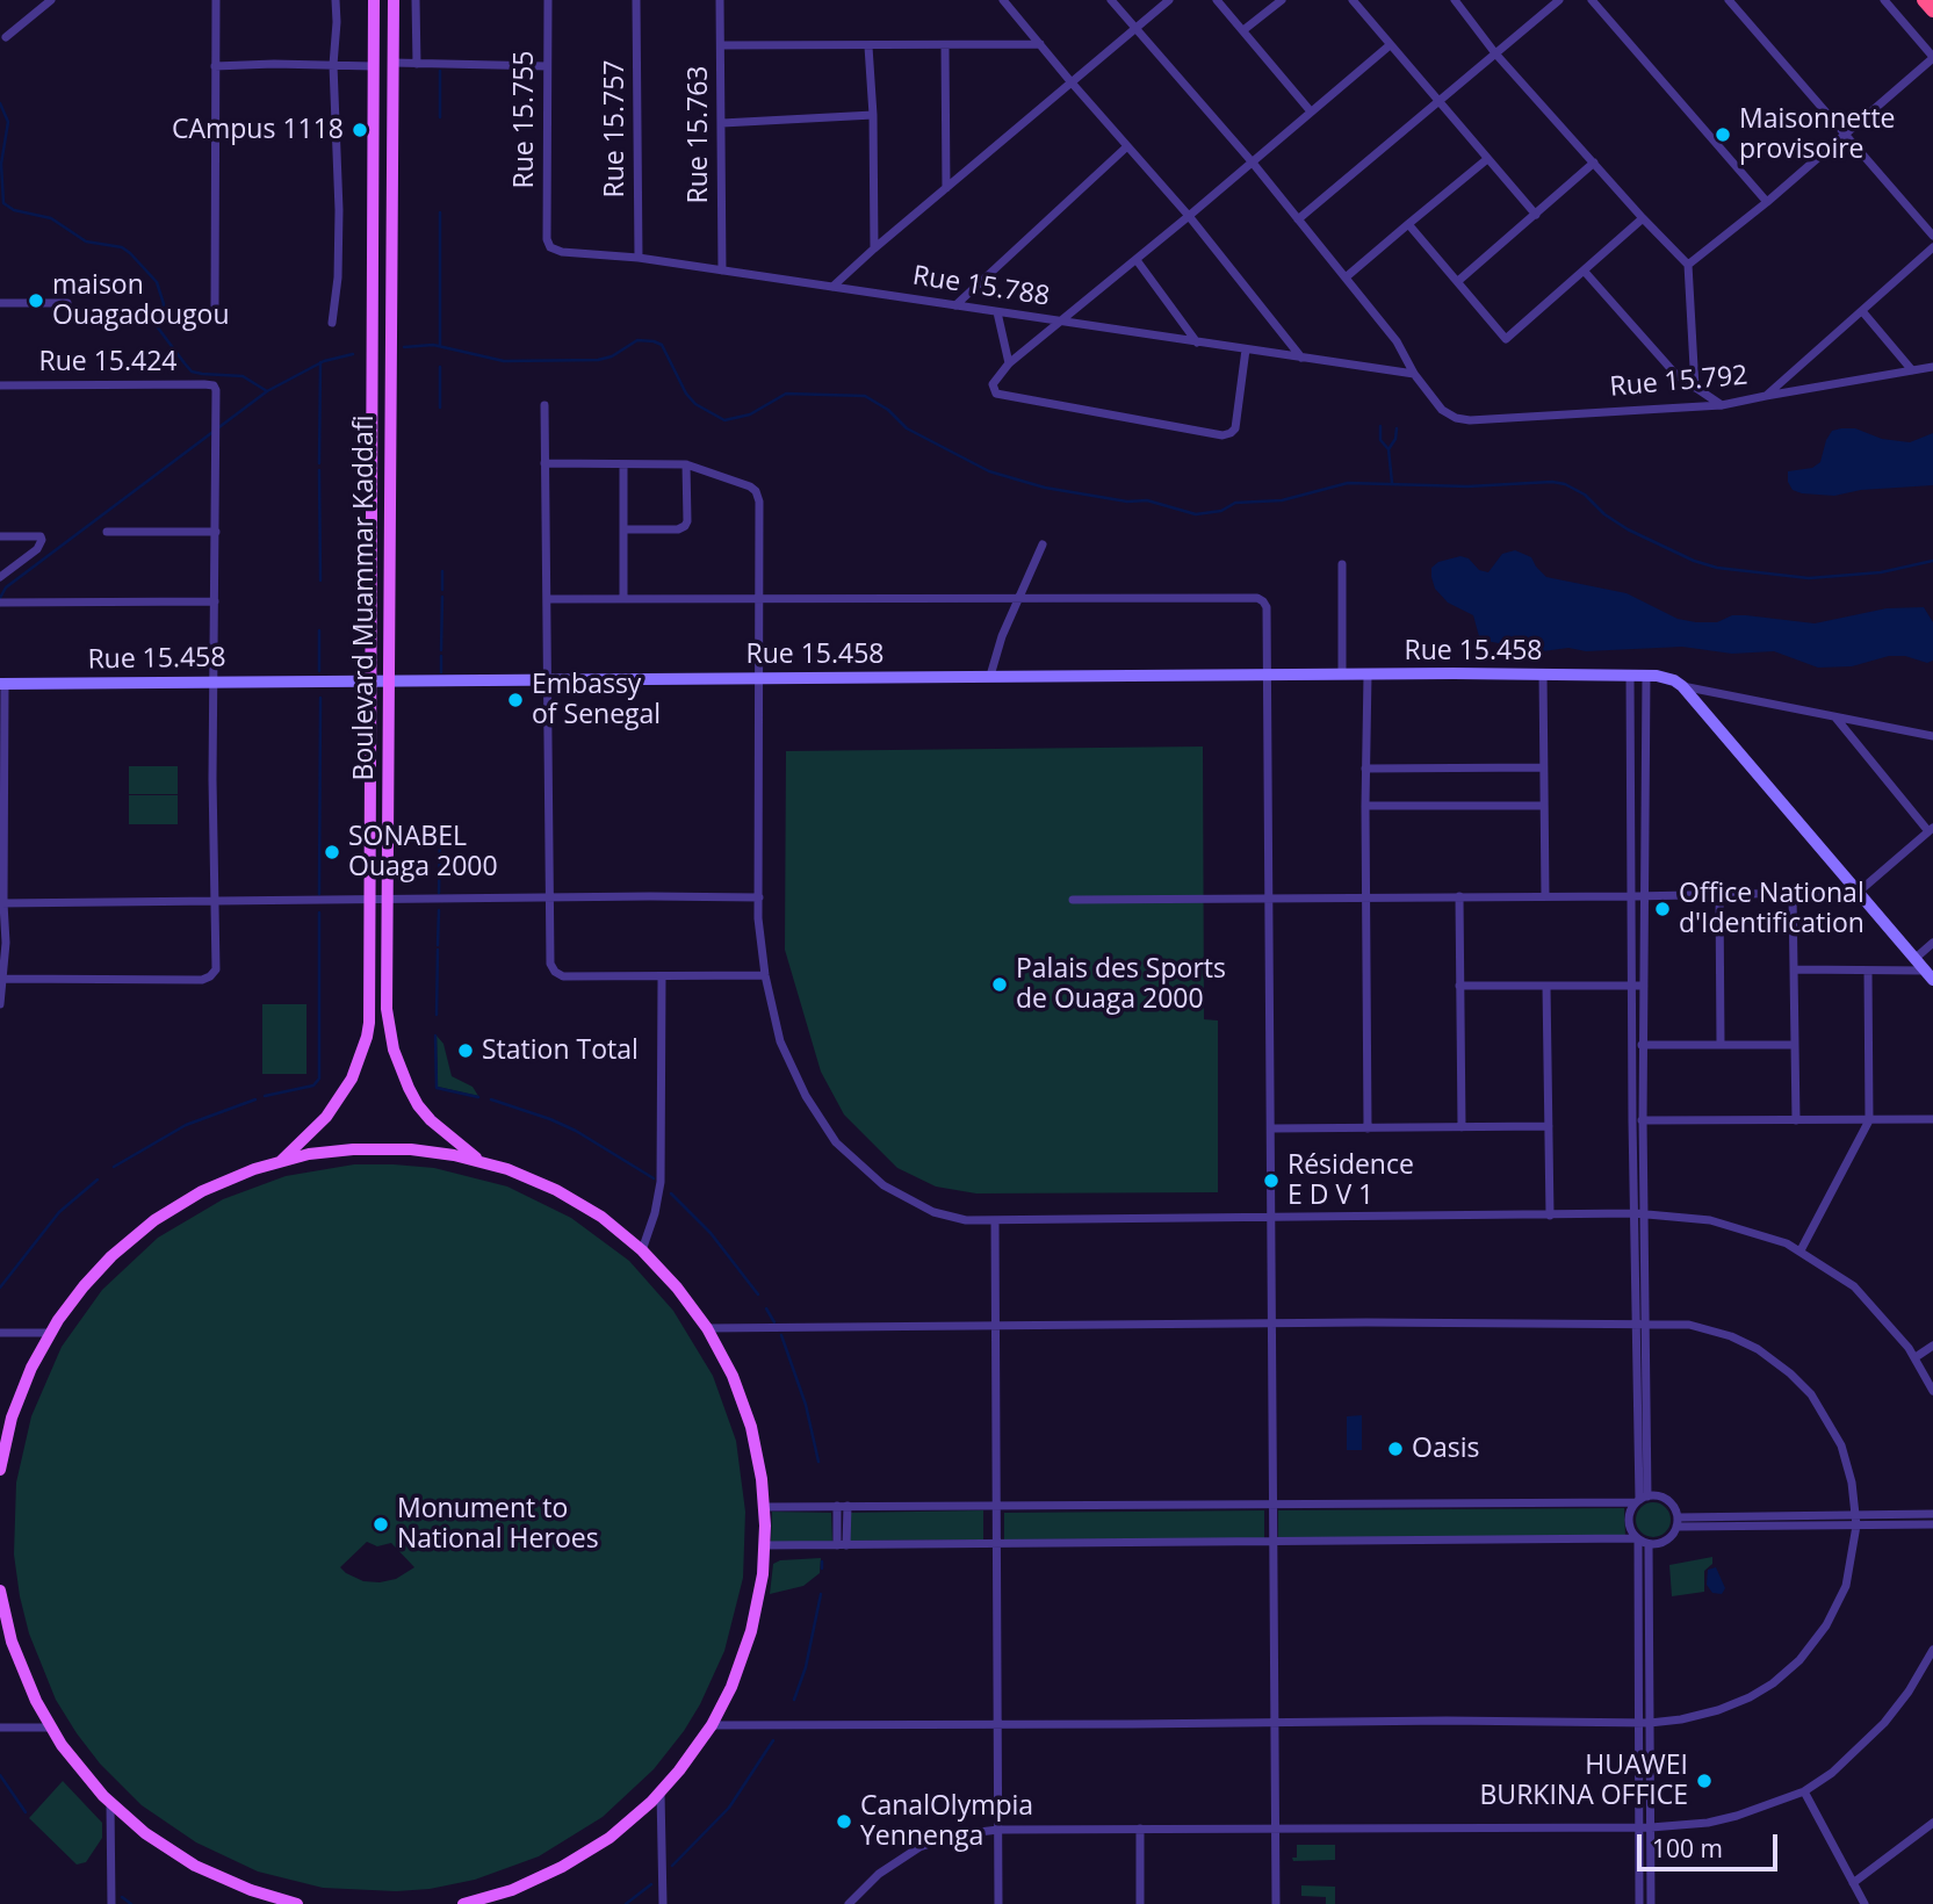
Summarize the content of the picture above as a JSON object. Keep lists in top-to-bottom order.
{
  "streets": {
    "main road": ["Boulevard Muammar Kaddafi", "Rue 15.458"],
    "street": [
      "Rue 15.755",
      "Rue 15.757",
      "Rue 15.763",
      "Rue 15.788",
      "Rue 15.424",
      "Rue 15.792"
    ]
  },
  "crossings": [
    ["Rue 15.755", "Rue 15.788"],
    ["Rue 15.757", "Rue 15.788"],
    ["Rue 15.763", "Rue 15.788"],
    ["Rue 15.788", "Rue 15.792"],
    ["Boulevard Muammar Kaddafi", "Rue 15.458"]
  ],
  "places": [
    "CAmpus 1118",
    "Maisonnette provisoire",
    "maison Ouagadougou",
    "Embassy of Senegal",
    "SONABEL Ouaga 2000",
    "Office National d'Identification",
    "Palais des Sports de Ouaga 2000",
    "Station Total",
    "Résidence E D V 1",
    "Oasis",
    "Monument to National Heroes",
    "HUAWEI BURKINA OFFICE",
    "CanalOlympia Yennenga"
  ],
  "scale_bar": "100 m"
}
